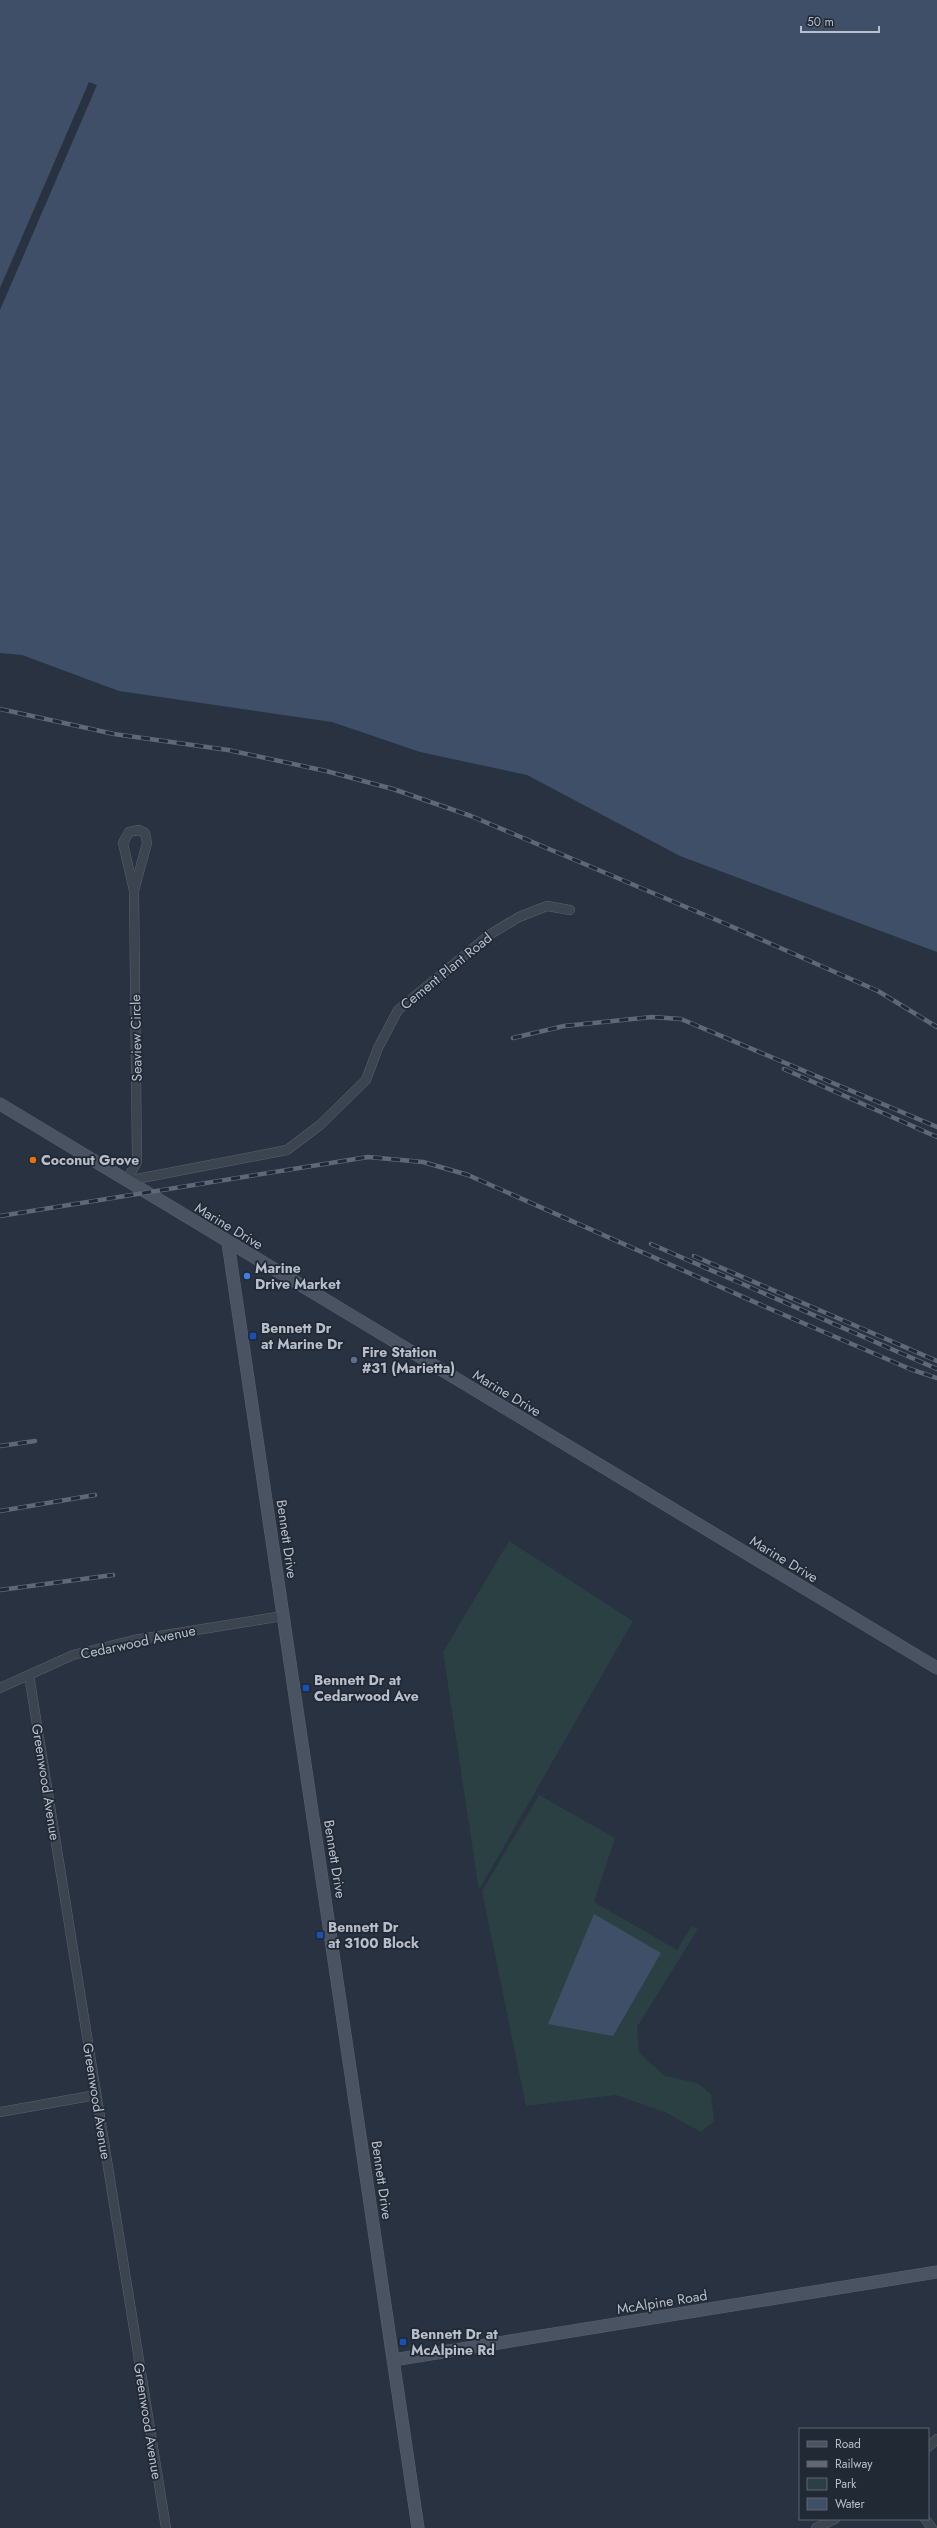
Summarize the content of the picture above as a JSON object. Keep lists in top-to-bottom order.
{
  "streets": {
    "main road": ["Marine Drive", "Bennett Drive", "McAlpine Road"],
    "street": [
      "Cement Plant Road",
      "Seaview Circle",
      "Cedarwood Avenue",
      "Greenwood Avenue"
    ]
  },
  "crossings": [
    ["Cement Plant Road", "Seaview Circle"],
    ["Cement Plant Road", "Marine Drive"],
    ["Seaview Circle", "Marine Drive"],
    ["Marine Drive", "Bennett Drive"],
    ["Bennett Drive", "Cedarwood Avenue"],
    ["Bennett Drive", "McAlpine Road"],
    ["Cedarwood Avenue", "Greenwood Avenue"]
  ],
  "places": {
    "other": ["Coconut Grove", "Marine Drive Market", "Fire Station #31 (Marietta)"],
    "transit": [
      "Bennett Dr at Marine Dr",
      "Bennett Dr at Cedarwood Ave",
      "Bennett Dr at 3100 Block",
      "Bennett Dr at McAlpine Rd"
    ]
  },
  "legend": [
    "Road",
    "Railway",
    "Park",
    "Water"
  ],
  "scale_bar": "50 m"
}
